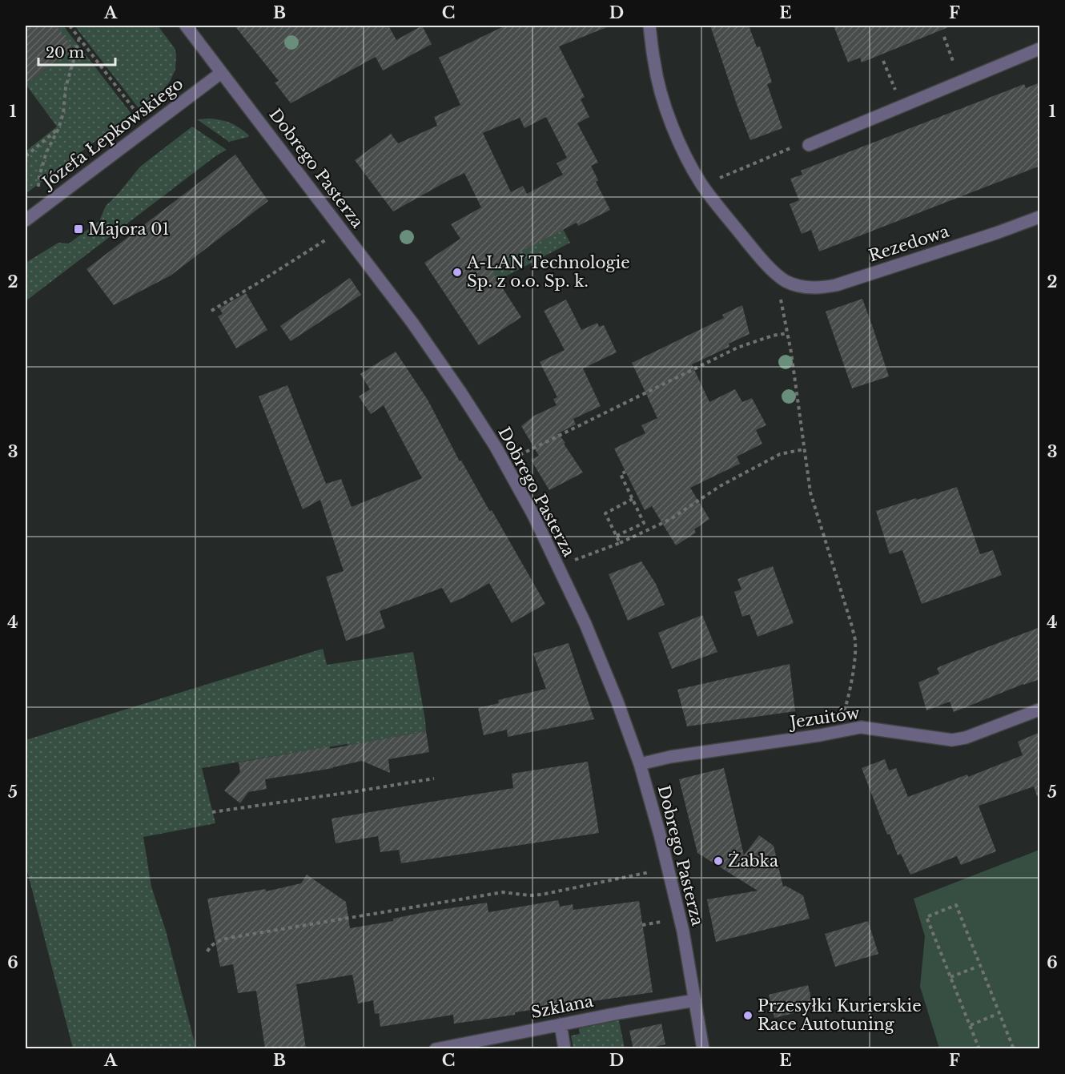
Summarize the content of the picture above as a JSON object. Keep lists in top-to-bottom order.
{
  "streets": {
    "street": [
      "Józefa Łepkowskiego",
      "Dobrego Pasterza",
      "Rezedowa",
      "Jezuitów",
      "Szklana"
    ]
  },
  "crossings": [
    ["Józefa Łepkowskiego", "Dobrego Pasterza"],
    ["Dobrego Pasterza", "Jezuitów"],
    ["Dobrego Pasterza", "Szklana"]
  ],
  "places": {
    "transit": ["Majora 01"],
    "other": ["A-LAN Technologie Sp. z o.o. Sp. k.", "Żabka", "Przesyłki Kurierskie Race Autotuning"]
  },
  "scale_bar": "20 m",
  "grid": {
    "columns": [
      "A",
      "B",
      "C",
      "D",
      "E",
      "F"
    ],
    "rows": [
      "1",
      "2",
      "3",
      "4",
      "5",
      "6"
    ]
  }
}
